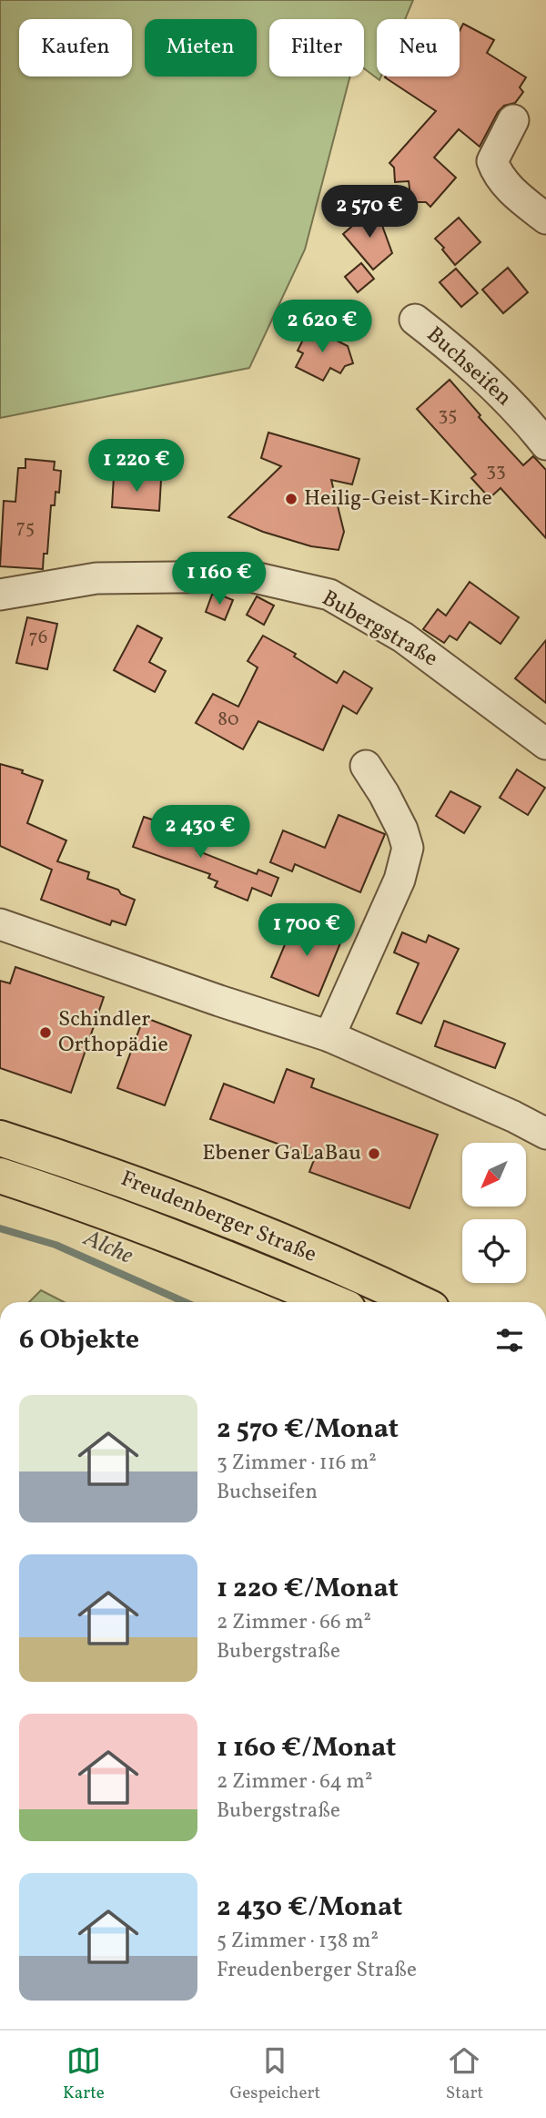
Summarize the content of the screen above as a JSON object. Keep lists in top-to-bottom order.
{
  "streets": {
    "main road": ["Freudenberger Straße"],
    "street": ["Buchseifen", "Bubergstraße"]
  },
  "water": ["Alche"],
  "places": ["Heilig-Geist-Kirche", "Schindler Orthopädie", "Ebener GaLaBau"],
  "house_numbers": [
    "35",
    "33",
    "75",
    "76",
    "80"
  ],
  "north": "bottom left",
  "page": {
    "chip": [
      "Kaufen",
      "Mieten",
      "Filter",
      "Neu"
    ],
    "price": [
      "2 570 €",
      "2 620 €",
      "1 220 €",
      "1 160 €",
      "2 430 €",
      "1 700 €"
    ],
    "heading": "6 Objekte",
    "list": [
      {
        "name": "2 570 €/Monat",
        "note": "3 Zimmer · 116 m² · Buchseifen"
      },
      {
        "name": "1 220 €/Monat",
        "note": "2 Zimmer · 66 m² · Bubergstraße"
      },
      {
        "name": "1 160 €/Monat",
        "note": "2 Zimmer · 64 m² · Bubergstraße"
      },
      {
        "name": "2 430 €/Monat",
        "note": "5 Zimmer · 138 m² · Freudenberger Straße"
      }
    ],
    "tabs": ["Karte", "Gespeichert", "Start"]
  }
}
